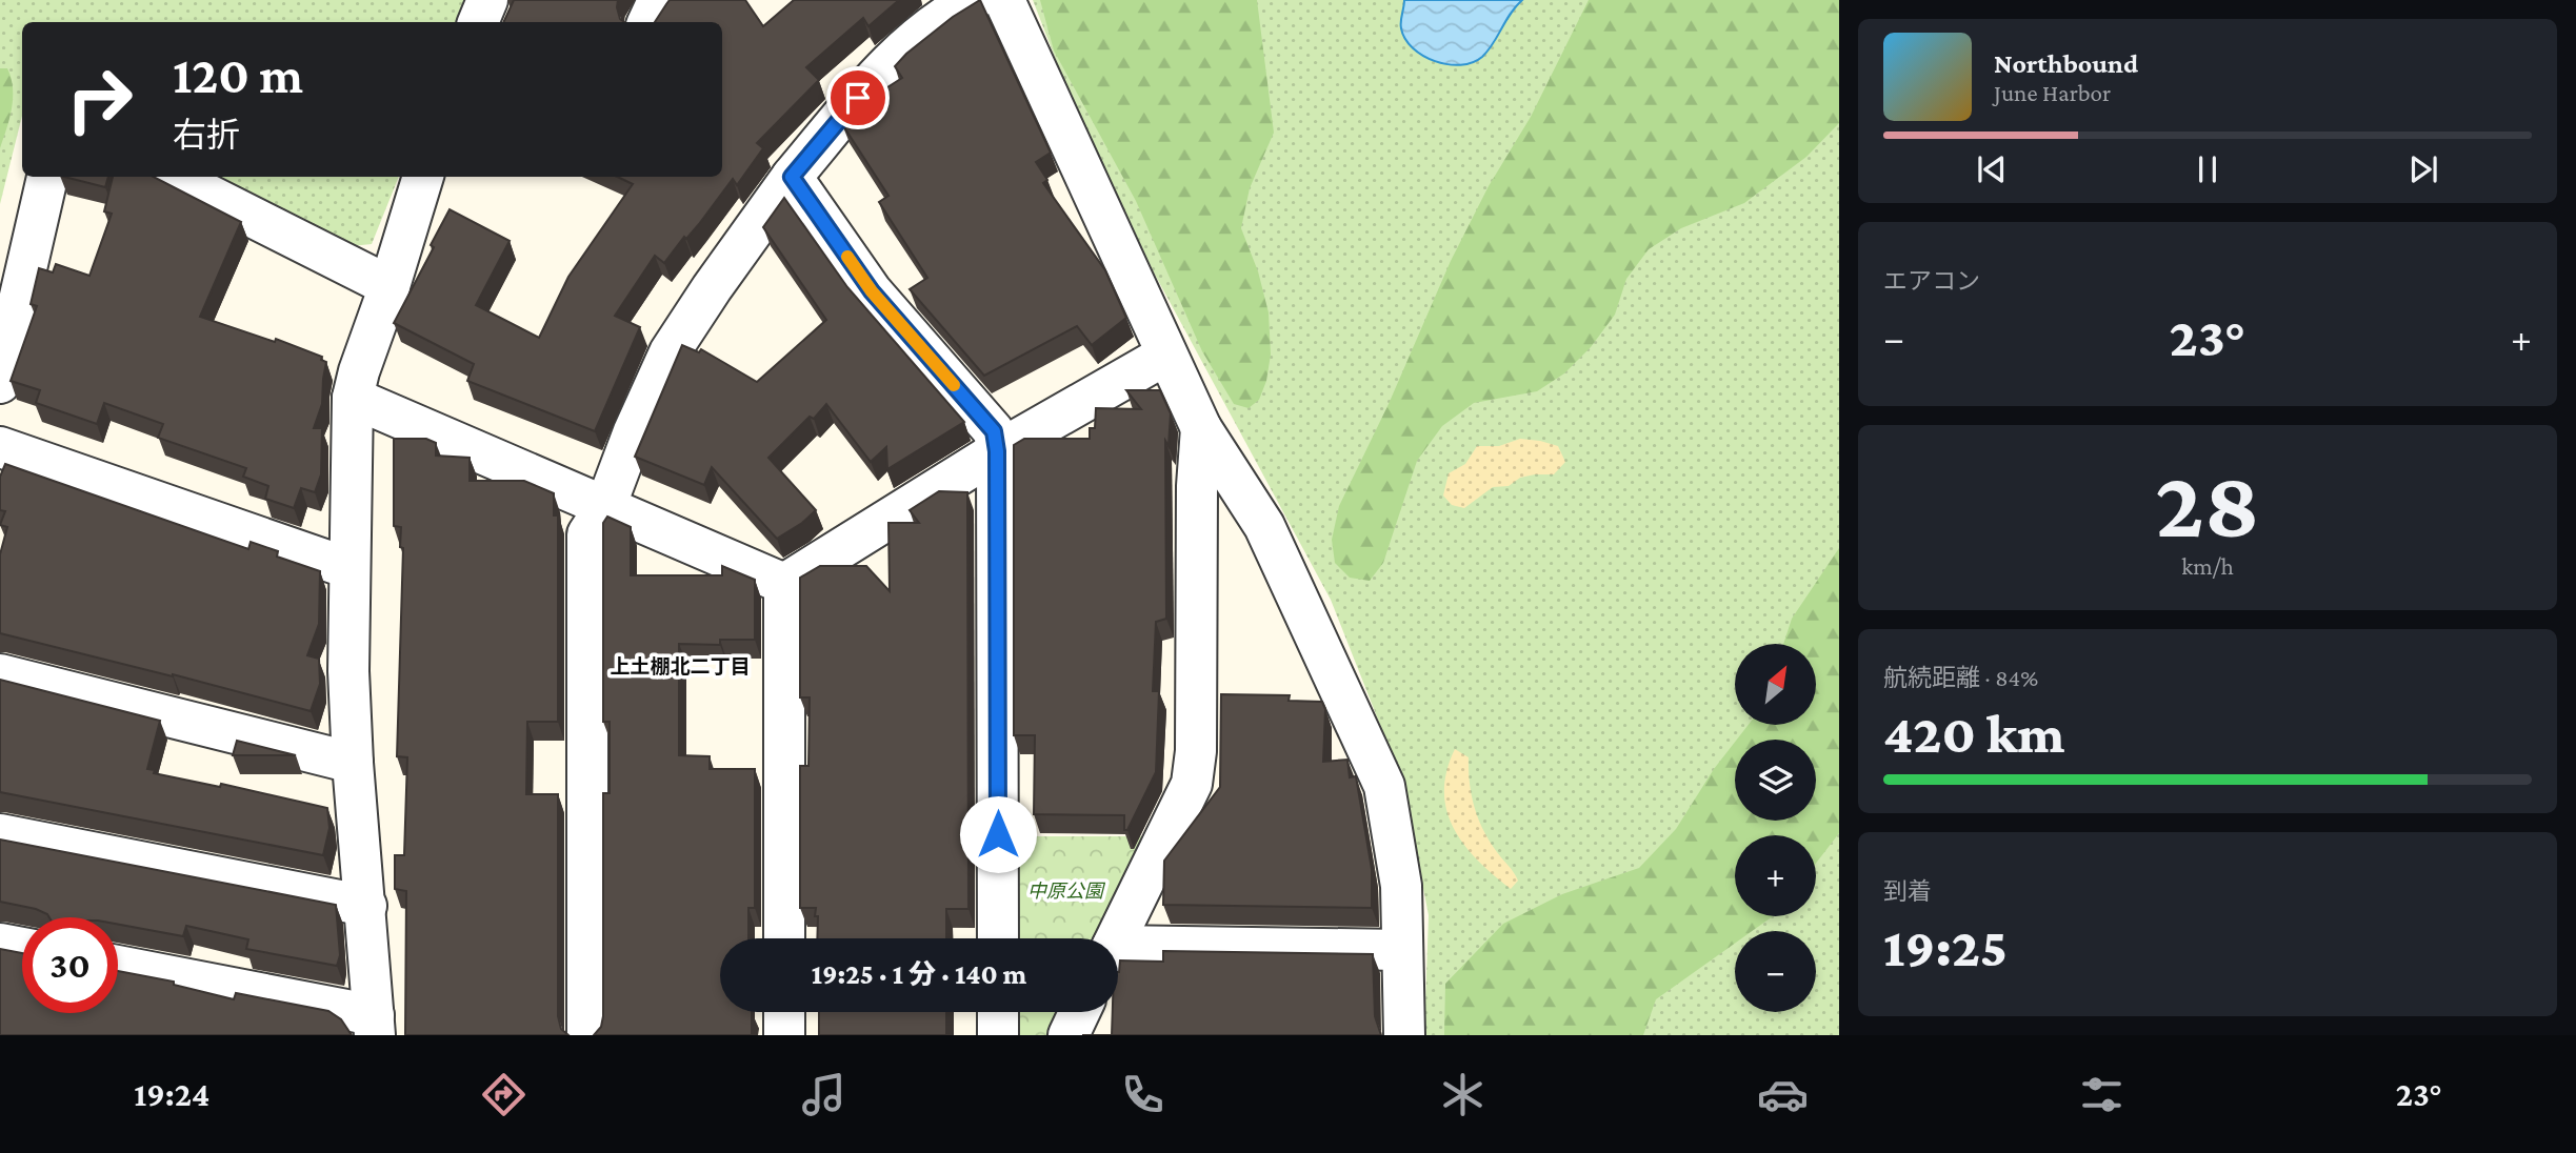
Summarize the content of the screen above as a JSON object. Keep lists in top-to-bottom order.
{
  "districts": ["上土棚北二丁目"],
  "parks": ["中原公園"],
  "north": "top right",
  "page": {
    "turn": ["120 m", "右折"],
    "song": ["Northbound", "June Harbor"],
    "tile": [
      "エアコン",
      ["28", "km/h"],
      ["航続距離 · 84%", "420 km"],
      ["到着", "19:25"]
    ],
    "heat": ["−", "23°", "+"],
    "map_buttons": ["+", "−"],
    "limit": "30",
    "trip": "19:25 · 1 分 · 140 m",
    "tabs": ["19:24", "23°"]
  }
}
